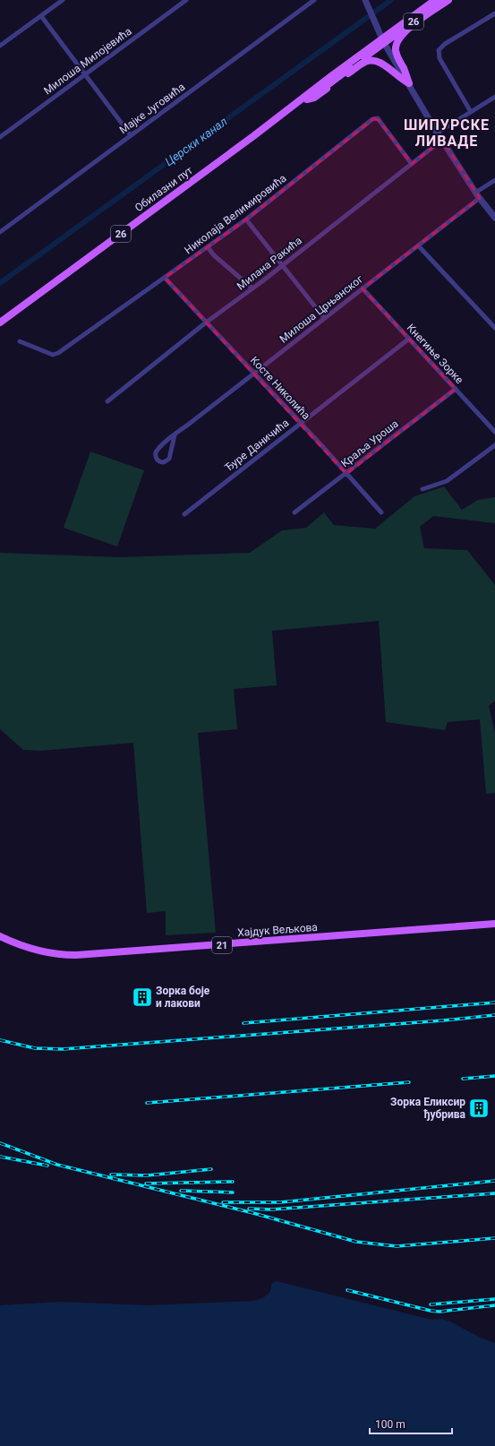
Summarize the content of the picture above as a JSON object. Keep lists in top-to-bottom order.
{
  "streets": {
    "main road": [
      "26",
      "Обилазни пут",
      "Хајдук Вељкова",
      "21"
    ],
    "street": [
      "Милоша Милојевића",
      "Мајке Југовића",
      "Николаја Велимировића",
      "Милана Ракића",
      "Милоша Црњанског",
      "Кнегиње Зорке",
      "Косте Николића",
      "Краља Уроша",
      "Ђуре Даничића"
    ]
  },
  "crossings": [
    ["Николаја Велимировића", "Милана Ракића"],
    ["Николаја Велимировића", "Косте Николића"],
    ["Милана Ракића", "Косте Николића"],
    ["Милоша Црњанског", "Кнегиње Зорке"],
    ["Милоша Црњанског", "Косте Николића"],
    ["Кнегиње Зорке", "Краља Уроша"],
    ["Кнегиње Зорке", "Ђуре Даничића"],
    ["Косте Николића", "Краља Уроша"],
    ["Косте Николића", "Ђуре Даничића"]
  ],
  "districts": ["ШИПУРСКЕ ЛИВАДЕ"],
  "water": ["Церски канал"],
  "places": {
    "building": ["Зорка боје и лакови", "Зорка Еликсир ђубрива"]
  },
  "scale_bar": "100 m"
}
